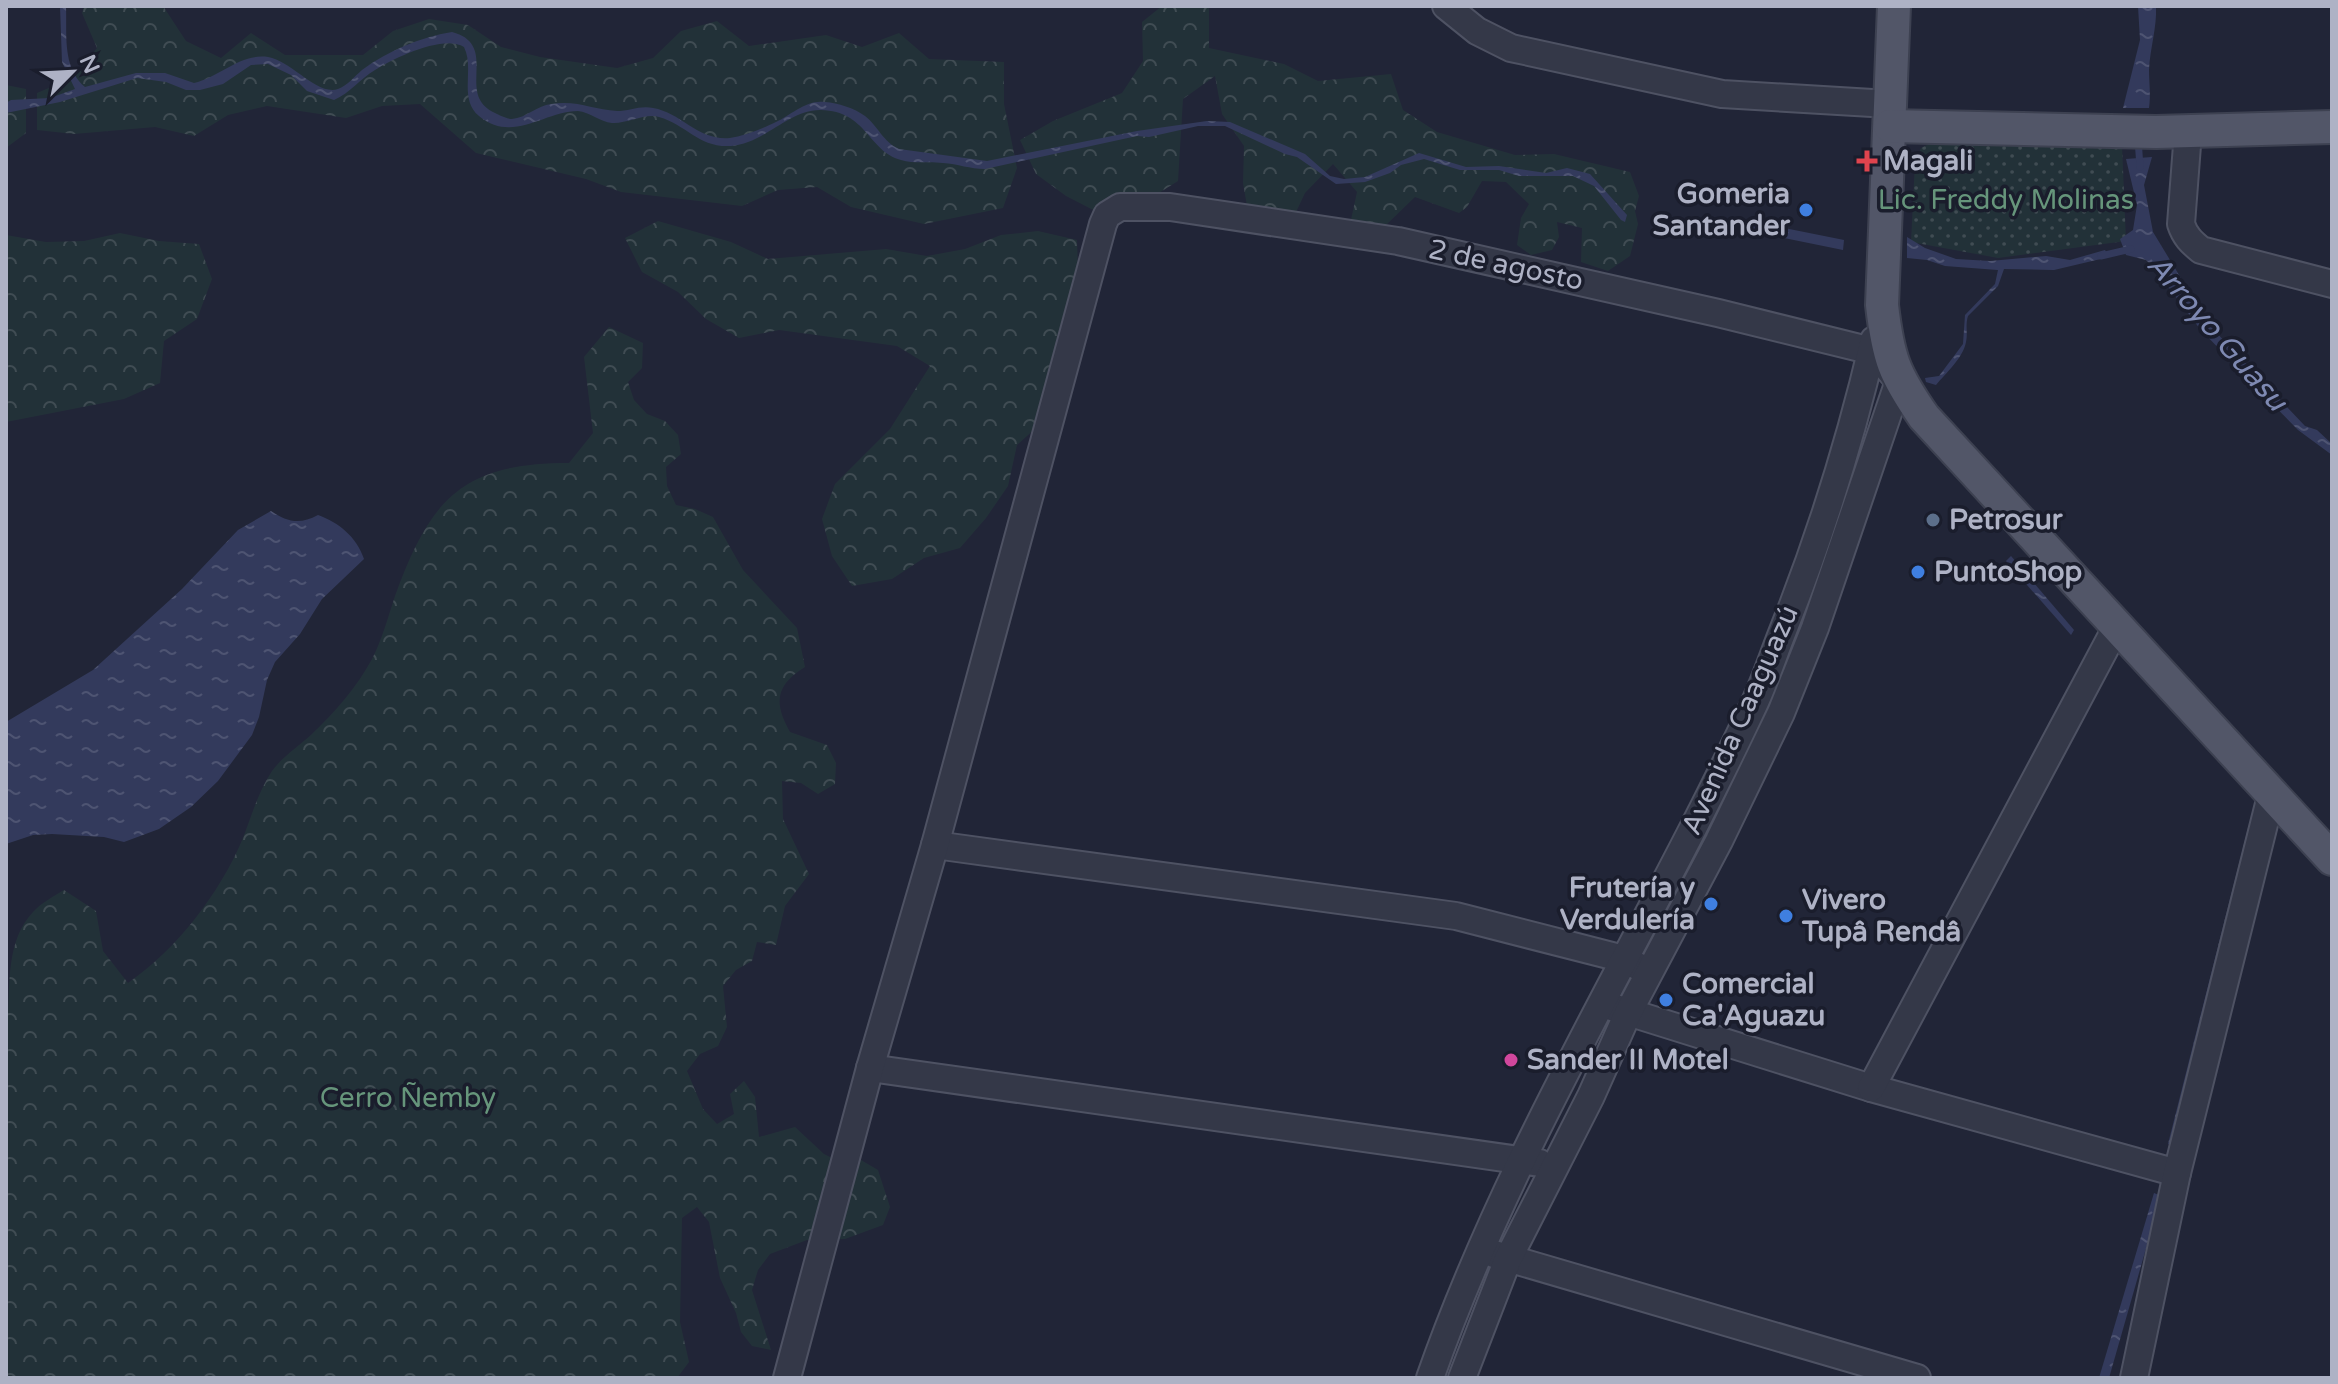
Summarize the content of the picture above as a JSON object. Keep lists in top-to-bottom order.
{
  "streets": {
    "street": ["2 de agosto", "Avenida Caaguazú"]
  },
  "crossings": [
    ["2 de agosto", "Avenida Caaguazú"]
  ],
  "water": ["Arroyo Guasu"],
  "parks": ["Lic. Freddy Molinas", "Cerro Ñemby"],
  "places": {
    "health": ["Magali"],
    "other": [
      "Gomeria Santander",
      "Petrosur",
      "PuntoShop",
      "Frutería y Verdulería",
      "Vivero Tupâ Rendâ",
      "Comercial Ca'Aguazu",
      "Sander II Motel"
    ]
  },
  "north": "top right"
}
